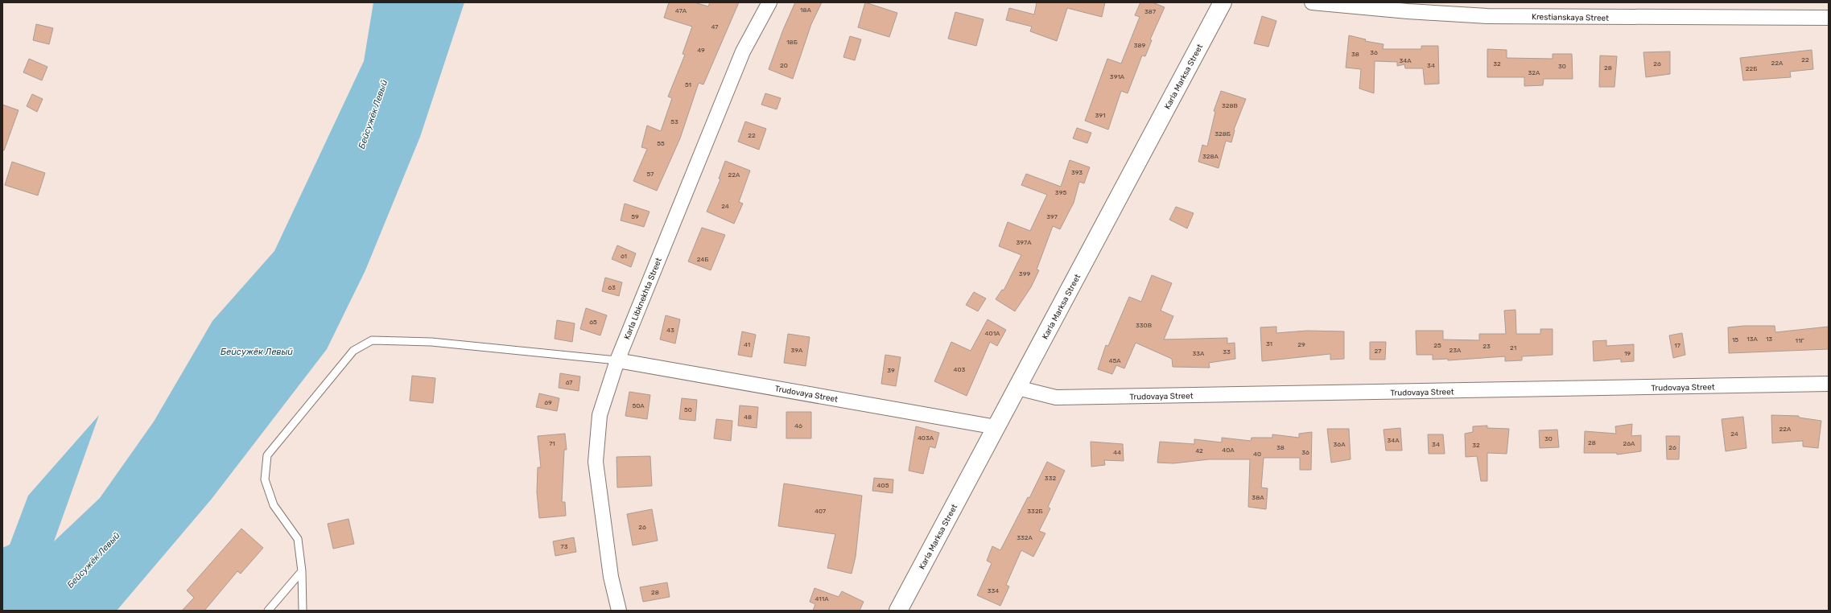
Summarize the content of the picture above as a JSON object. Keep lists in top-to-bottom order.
{
  "streets": {
    "main road": ["Karla Marksa Street"],
    "street": ["Krestianskaya Street", "Karla Libknekhta Street", "Trudovaya Street"]
  },
  "crossings": [
    ["Karla Marksa Street", "Trudovaya Street"],
    ["Karla Libknekhta Street", "Trudovaya Street"]
  ],
  "water": ["Бейсужёк Левый"],
  "house_numbers": [
    "18А",
    "47А",
    "387",
    "47",
    "18Б",
    "389",
    "49",
    "36",
    "38",
    "22",
    "34А",
    "22А",
    "32",
    "26",
    "20",
    "34",
    "30",
    "28",
    "22Б",
    "32А",
    "391А",
    "51",
    "328В",
    "391",
    "53",
    "328Б",
    "22",
    "55",
    "328А",
    "393",
    "57",
    "22А",
    "395",
    "24",
    "59",
    "397",
    "397А",
    "61",
    "24Б",
    "399",
    "63",
    "65",
    "330В",
    "43",
    "401А",
    "13А",
    "13",
    "15",
    "11Г",
    "31",
    "41",
    "29",
    "25",
    "17",
    "23",
    "21",
    "39А",
    "23А",
    "27",
    "33",
    "33А",
    "19",
    "45А",
    "403",
    "39",
    "67",
    "69",
    "50А",
    "50",
    "48",
    "46",
    "22А",
    "24",
    "403А",
    "30",
    "34А",
    "28",
    "71",
    "26А",
    "36А",
    "34",
    "32",
    "38",
    "26",
    "40А",
    "42",
    "44",
    "36",
    "40",
    "332",
    "405",
    "38А",
    "407",
    "332Б",
    "26",
    "332А",
    "73",
    "334",
    "28",
    "411А"
  ]
}
